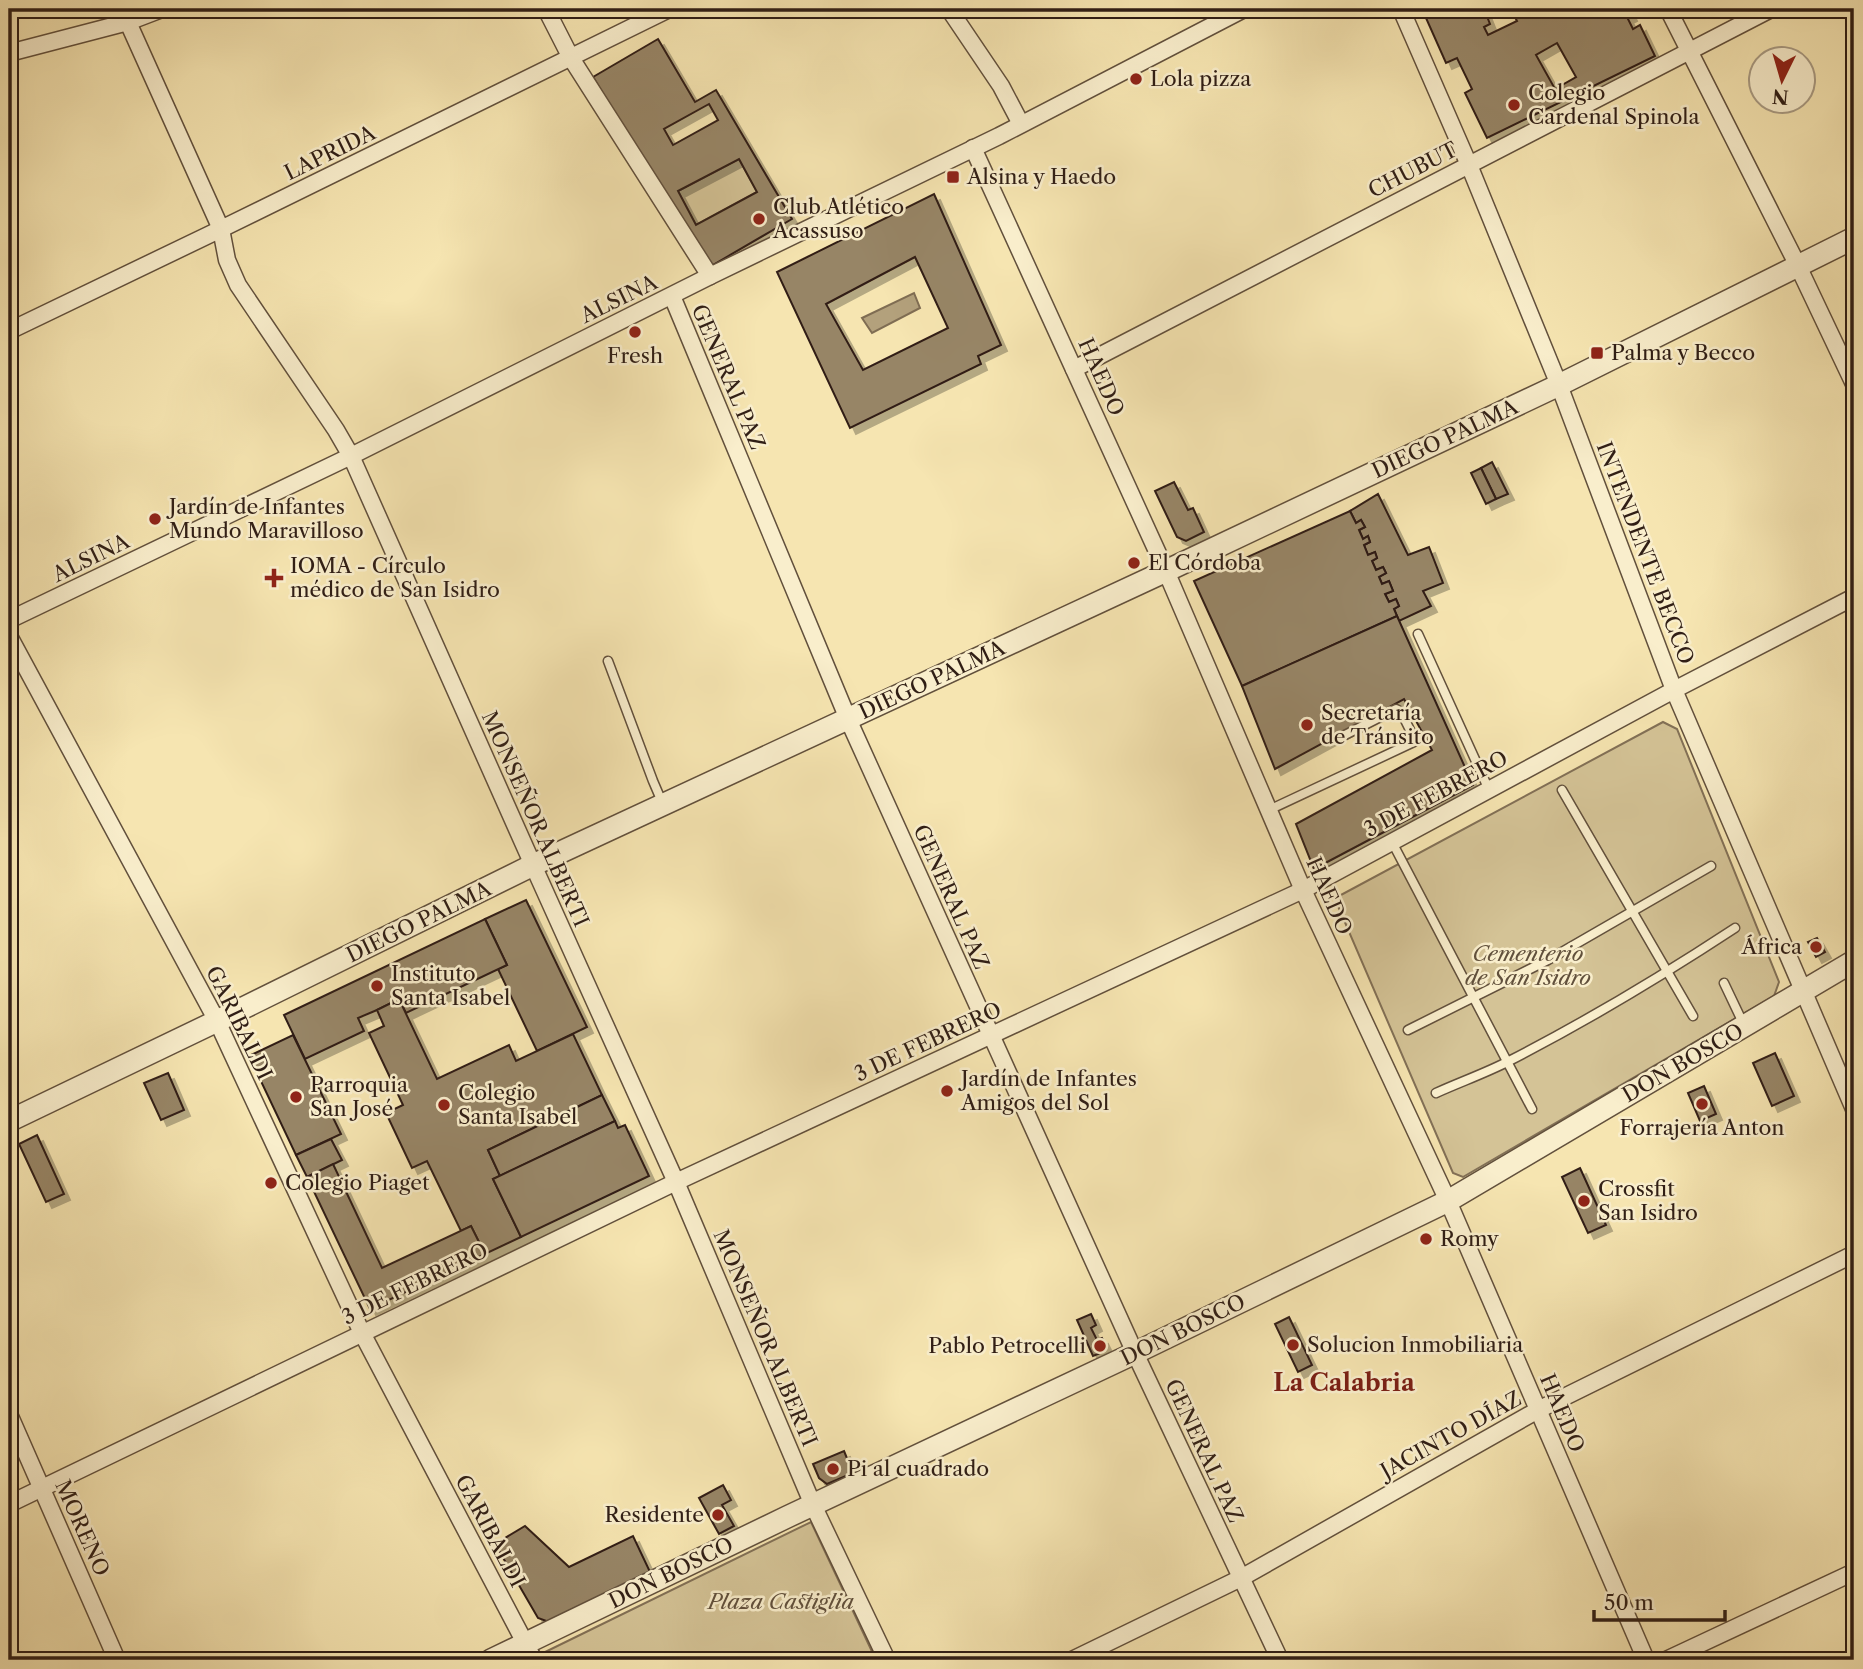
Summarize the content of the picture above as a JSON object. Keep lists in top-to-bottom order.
{
  "streets": {
    "street": [
      "LAPRIDA",
      "CHUBUT",
      "ALSINA",
      "GENERAL PAZ",
      "HAEDO",
      "DIEGO PALMA",
      "INTENDENTE BECCO",
      "3 DE FEBRERO",
      "MONSEÑOR ALBERTI",
      "GARIBALDI",
      "DON BOSCO",
      "JACINTO DÍAZ",
      "MORENO"
    ]
  },
  "crossings": [
    ["LAPRIDA", "GENERAL PAZ"],
    ["LAPRIDA", "MONSEÑOR ALBERTI"],
    ["CHUBUT", "HAEDO"],
    ["CHUBUT", "INTENDENTE BECCO"],
    ["ALSINA", "GENERAL PAZ"],
    ["ALSINA", "HAEDO"],
    ["ALSINA", "MONSEÑOR ALBERTI"],
    ["GENERAL PAZ", "DIEGO PALMA"],
    ["GENERAL PAZ", "3 DE FEBRERO"],
    ["GENERAL PAZ", "DON BOSCO"],
    ["GENERAL PAZ", "JACINTO DÍAZ"],
    ["HAEDO", "DIEGO PALMA"],
    ["HAEDO", "3 DE FEBRERO"],
    ["HAEDO", "DON BOSCO"],
    ["HAEDO", "JACINTO DÍAZ"],
    ["DIEGO PALMA", "INTENDENTE BECCO"],
    ["DIEGO PALMA", "MONSEÑOR ALBERTI"],
    ["DIEGO PALMA", "GARIBALDI"],
    ["INTENDENTE BECCO", "3 DE FEBRERO"],
    ["INTENDENTE BECCO", "DON BOSCO"],
    ["3 DE FEBRERO", "MONSEÑOR ALBERTI"],
    ["3 DE FEBRERO", "GARIBALDI"],
    ["3 DE FEBRERO", "MORENO"],
    ["MONSEÑOR ALBERTI", "DON BOSCO"],
    ["GARIBALDI", "DON BOSCO"]
  ],
  "districts": ["La Calabria"],
  "parks": ["Cementerio de San Isidro", "Plaza Castiglia"],
  "places": {
    "other": [
      "Lola pizza",
      "Colegio Cardenal Spinola",
      "Club Atlético Acassuso",
      "Fresh",
      "Jardín de Infantes Mundo Maravilloso",
      "El Córdoba",
      "Secretaría de Tránsito",
      "África",
      "Instituto Santa Isabel",
      "Jardín de Infantes Amigos del Sol",
      "Parroquia San José",
      "Forrajería Anton",
      "Colegio Santa Isabel",
      "Colegio Piaget",
      "Crossfit San Isidro",
      "Romy",
      "Solucion Inmobiliaria",
      "Pablo Petrocelli",
      "Pi al cuadrado",
      "Residente"
    ],
    "transit": ["Alsina y Haedo", "Palma y Becco"],
    "health": ["IOMA - Círculo médico de San Isidro"]
  },
  "scale_bar": "50 m",
  "north": "bottom"
}
